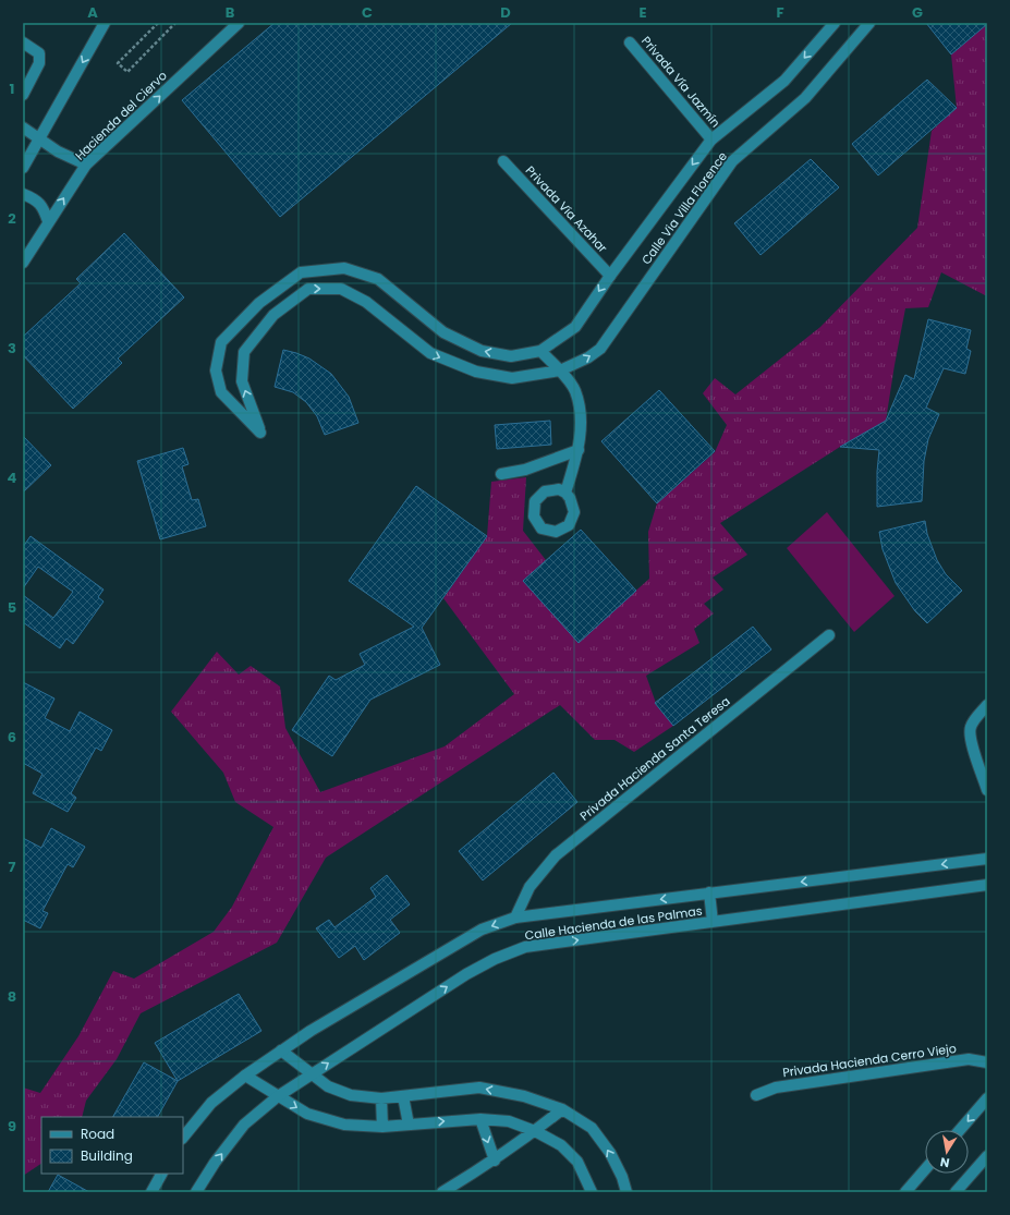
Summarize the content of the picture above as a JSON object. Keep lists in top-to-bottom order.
{
  "streets": {
    "street": [
      "Privada Vía Jazmín",
      "Hacienda del Ciervo",
      "Calle Via Villa Florence",
      "Privada Vía Azahar",
      "Privada Hacienda Santa Teresa",
      "Calle Hacienda de las Palmas",
      "Privada Hacienda Cerro Viejo"
    ]
  },
  "crossings": [
    ["Privada Vía Jazmín", "Calle Via Villa Florence"],
    ["Calle Via Villa Florence", "Privada Vía Azahar"],
    ["Privada Hacienda Santa Teresa", "Calle Hacienda de las Palmas"]
  ],
  "legend": ["Road", "Building"],
  "north": "bottom",
  "grid": {
    "columns": [
      "A",
      "B",
      "C",
      "D",
      "E",
      "F",
      "G"
    ],
    "rows": [
      "1",
      "2",
      "3",
      "4",
      "5",
      "6",
      "7",
      "8",
      "9"
    ]
  }
}
